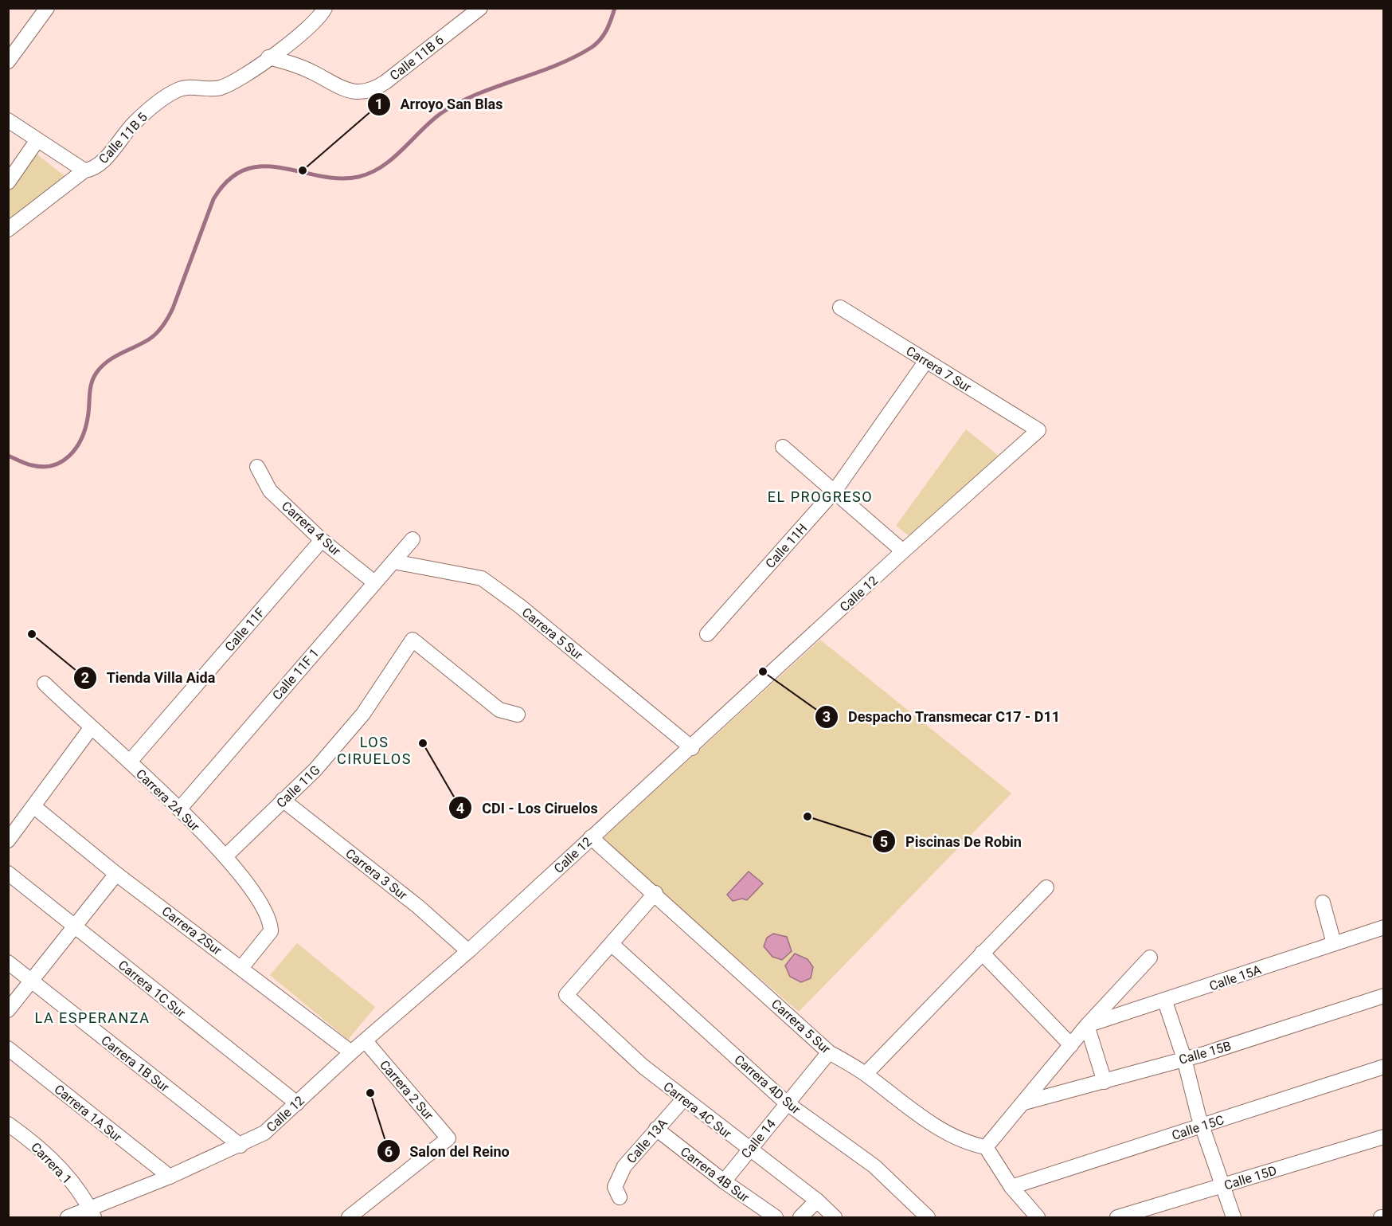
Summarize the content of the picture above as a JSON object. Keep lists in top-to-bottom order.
{
  "streets": {
    "street": [
      "Calle 11B 6",
      "Calle 11B 5",
      "Carrera 7 Sur",
      "Carrera 4 Sur",
      "Calle 11H",
      "Calle 12",
      "Calle 11F",
      "Carrera 5 Sur",
      "Calle 11F 1",
      "Calle 11G",
      "Carrera 2A Sur",
      "Carrera 3 Sur",
      "Carrera 2Sur",
      "Calle 15A",
      "Carrera 1C Sur",
      "Calle 15B",
      "Carrera 1B Sur",
      "Carrera 4D Sur",
      "Carrera 2 Sur",
      "Carrera 4C Sur",
      "Carrera 1A Sur",
      "Calle 15C",
      "Calle 14",
      "Calle 13A",
      "Carrera 1",
      "Carrera 4B Sur",
      "Calle 15D"
    ]
  },
  "crossings": [
    ["Calle 11B 6", "Calle 11B 5"],
    ["Carrera 7 Sur", "Calle 11H"],
    ["Carrera 7 Sur", "Calle 12"],
    ["Carrera 4 Sur", "Calle 11F"],
    ["Carrera 4 Sur", "Calle 11F 1"],
    ["Calle 12", "Carrera 5 Sur"],
    ["Calle 12", "Carrera 3 Sur"],
    ["Calle 12", "Carrera 2Sur"],
    ["Calle 12", "Carrera 1C Sur"],
    ["Calle 12", "Carrera 1B Sur"],
    ["Calle 12", "Carrera 2 Sur"],
    ["Calle 12", "Carrera 1A Sur"],
    ["Calle 12", "Carrera 1"],
    ["Calle 11F", "Carrera 2A Sur"],
    ["Carrera 5 Sur", "Calle 11F 1"],
    ["Carrera 5 Sur", "Calle 14"],
    ["Calle 11F 1", "Carrera 2A Sur"],
    ["Calle 11G", "Carrera 2A Sur"],
    ["Calle 11G", "Carrera 3 Sur"],
    ["Carrera 2A Sur", "Carrera 2Sur"],
    ["Carrera 4D Sur", "Carrera 4C Sur"],
    ["Carrera 4D Sur", "Calle 14"],
    ["Carrera 4C Sur", "Calle 14"],
    ["Carrera 4C Sur", "Calle 13A"],
    ["Calle 14", "Carrera 4B Sur"],
    ["Calle 13A", "Carrera 4B Sur"]
  ],
  "districts": ["EL PROGRESO", "LOS CIRUELOS", "LA ESPERANZA"],
  "places": [
    "Arroyo San Blas",
    "Tienda Villa Aida",
    "Despacho Transmecar C17 - D11",
    "CDI - Los Ciruelos",
    "Piscinas De Robin",
    "Salon del Reino"
  ]
}
